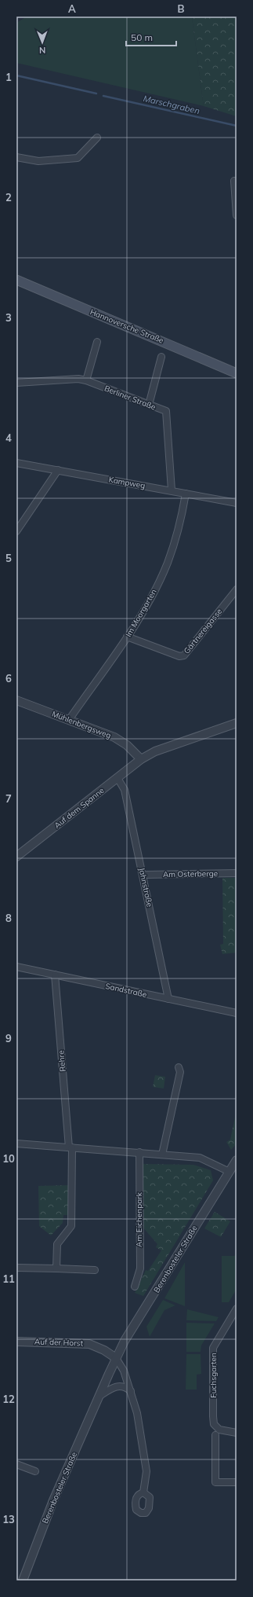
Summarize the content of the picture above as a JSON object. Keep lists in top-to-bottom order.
{
  "streets": {
    "main road": ["Hannoversche Straße"],
    "street": [
      "Berliner Straße",
      "Kampweg",
      "Im Moorgarten",
      "Gärtnereigasse",
      "Mühlenbergsweg",
      "Auf dem Spanne",
      "Am Osterberge",
      "Jahnstraße",
      "Sandstraße",
      "Rehre",
      "Am Eichenpark",
      "Berenbosteler Straße",
      "Auf der Horst",
      "Fuchsgarten"
    ]
  },
  "crossings": [
    ["Berliner Straße", "Kampweg"],
    ["Kampweg", "Im Moorgarten"],
    ["Im Moorgarten", "Gärtnereigasse"],
    ["Im Moorgarten", "Mühlenbergsweg"],
    ["Mühlenbergsweg", "Auf dem Spanne"],
    ["Auf dem Spanne", "Jahnstraße"],
    ["Am Osterberge", "Jahnstraße"],
    ["Jahnstraße", "Sandstraße"],
    ["Sandstraße", "Rehre"],
    ["Berenbosteler Straße", "Auf der Horst"]
  ],
  "water": ["Marschgraben"],
  "scale_bar": "50 m",
  "north": "bottom",
  "grid": {
    "columns": ["A", "B"],
    "rows": [
      "1",
      "2",
      "3",
      "4",
      "5",
      "6",
      "7",
      "8",
      "9",
      "10",
      "11",
      "12",
      "13"
    ]
  }
}
